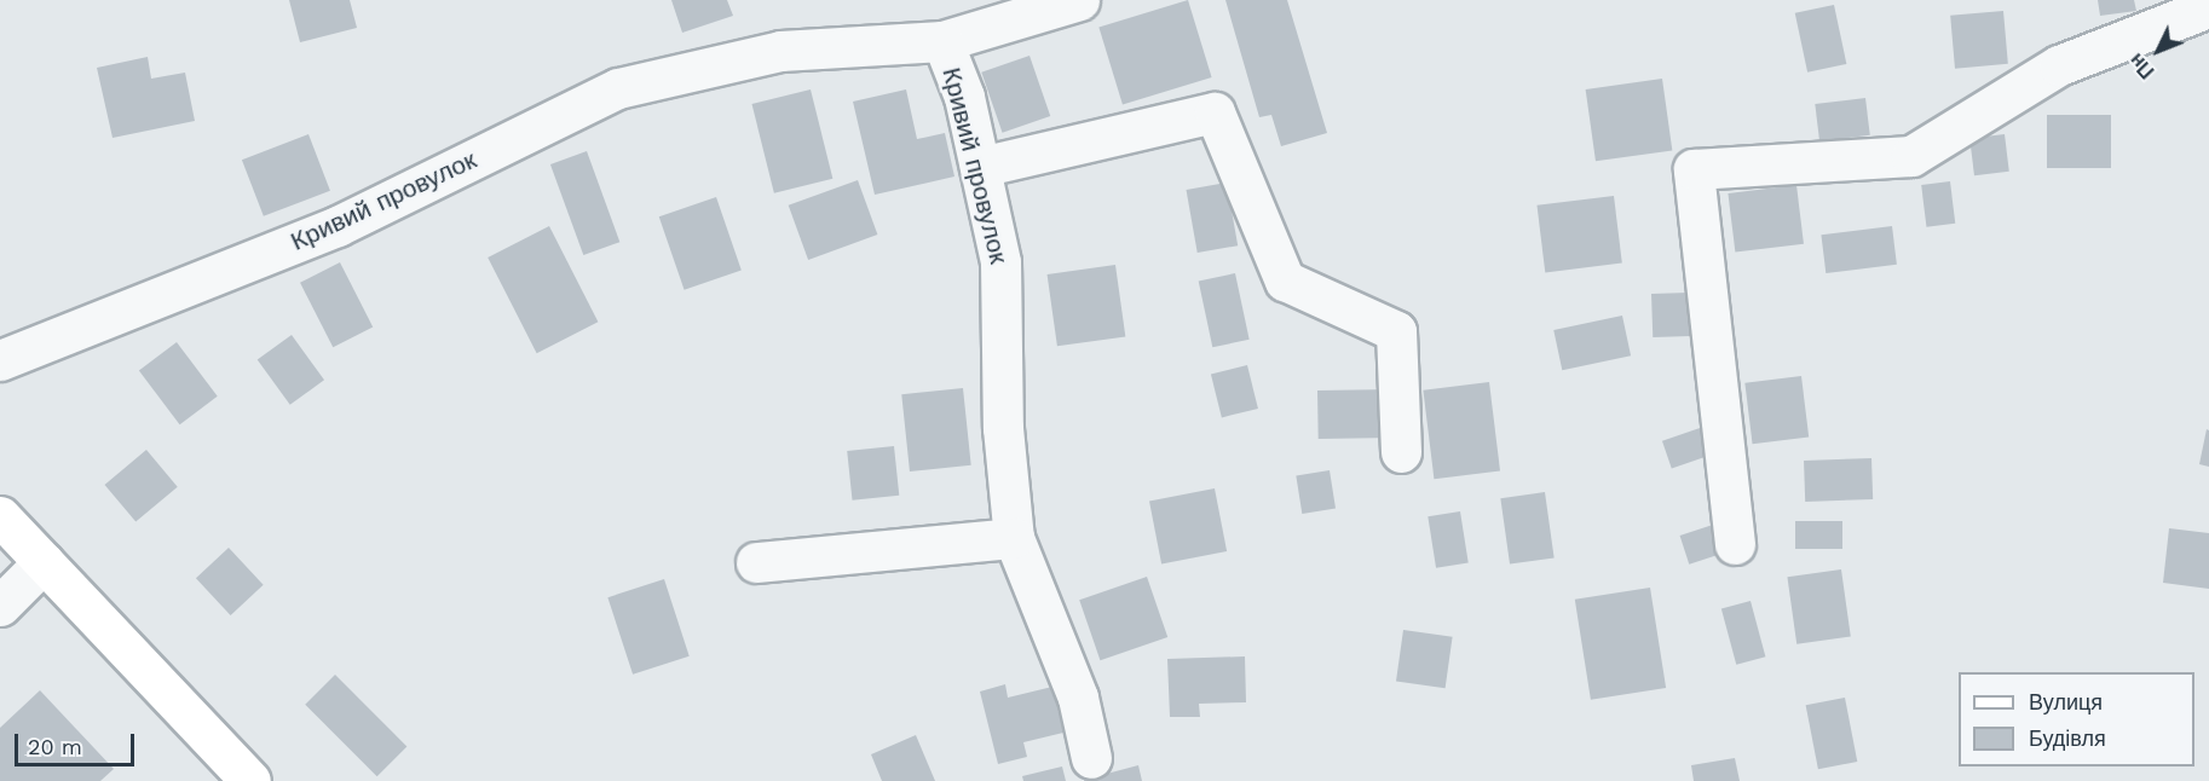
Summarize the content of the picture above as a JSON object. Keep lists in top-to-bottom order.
{
  "streets": {
    "street": ["Кривий провулок"]
  },
  "legend": ["Вулиця", "Будівля"],
  "scale_bar": "20 m",
  "north": "bottom left"
}
